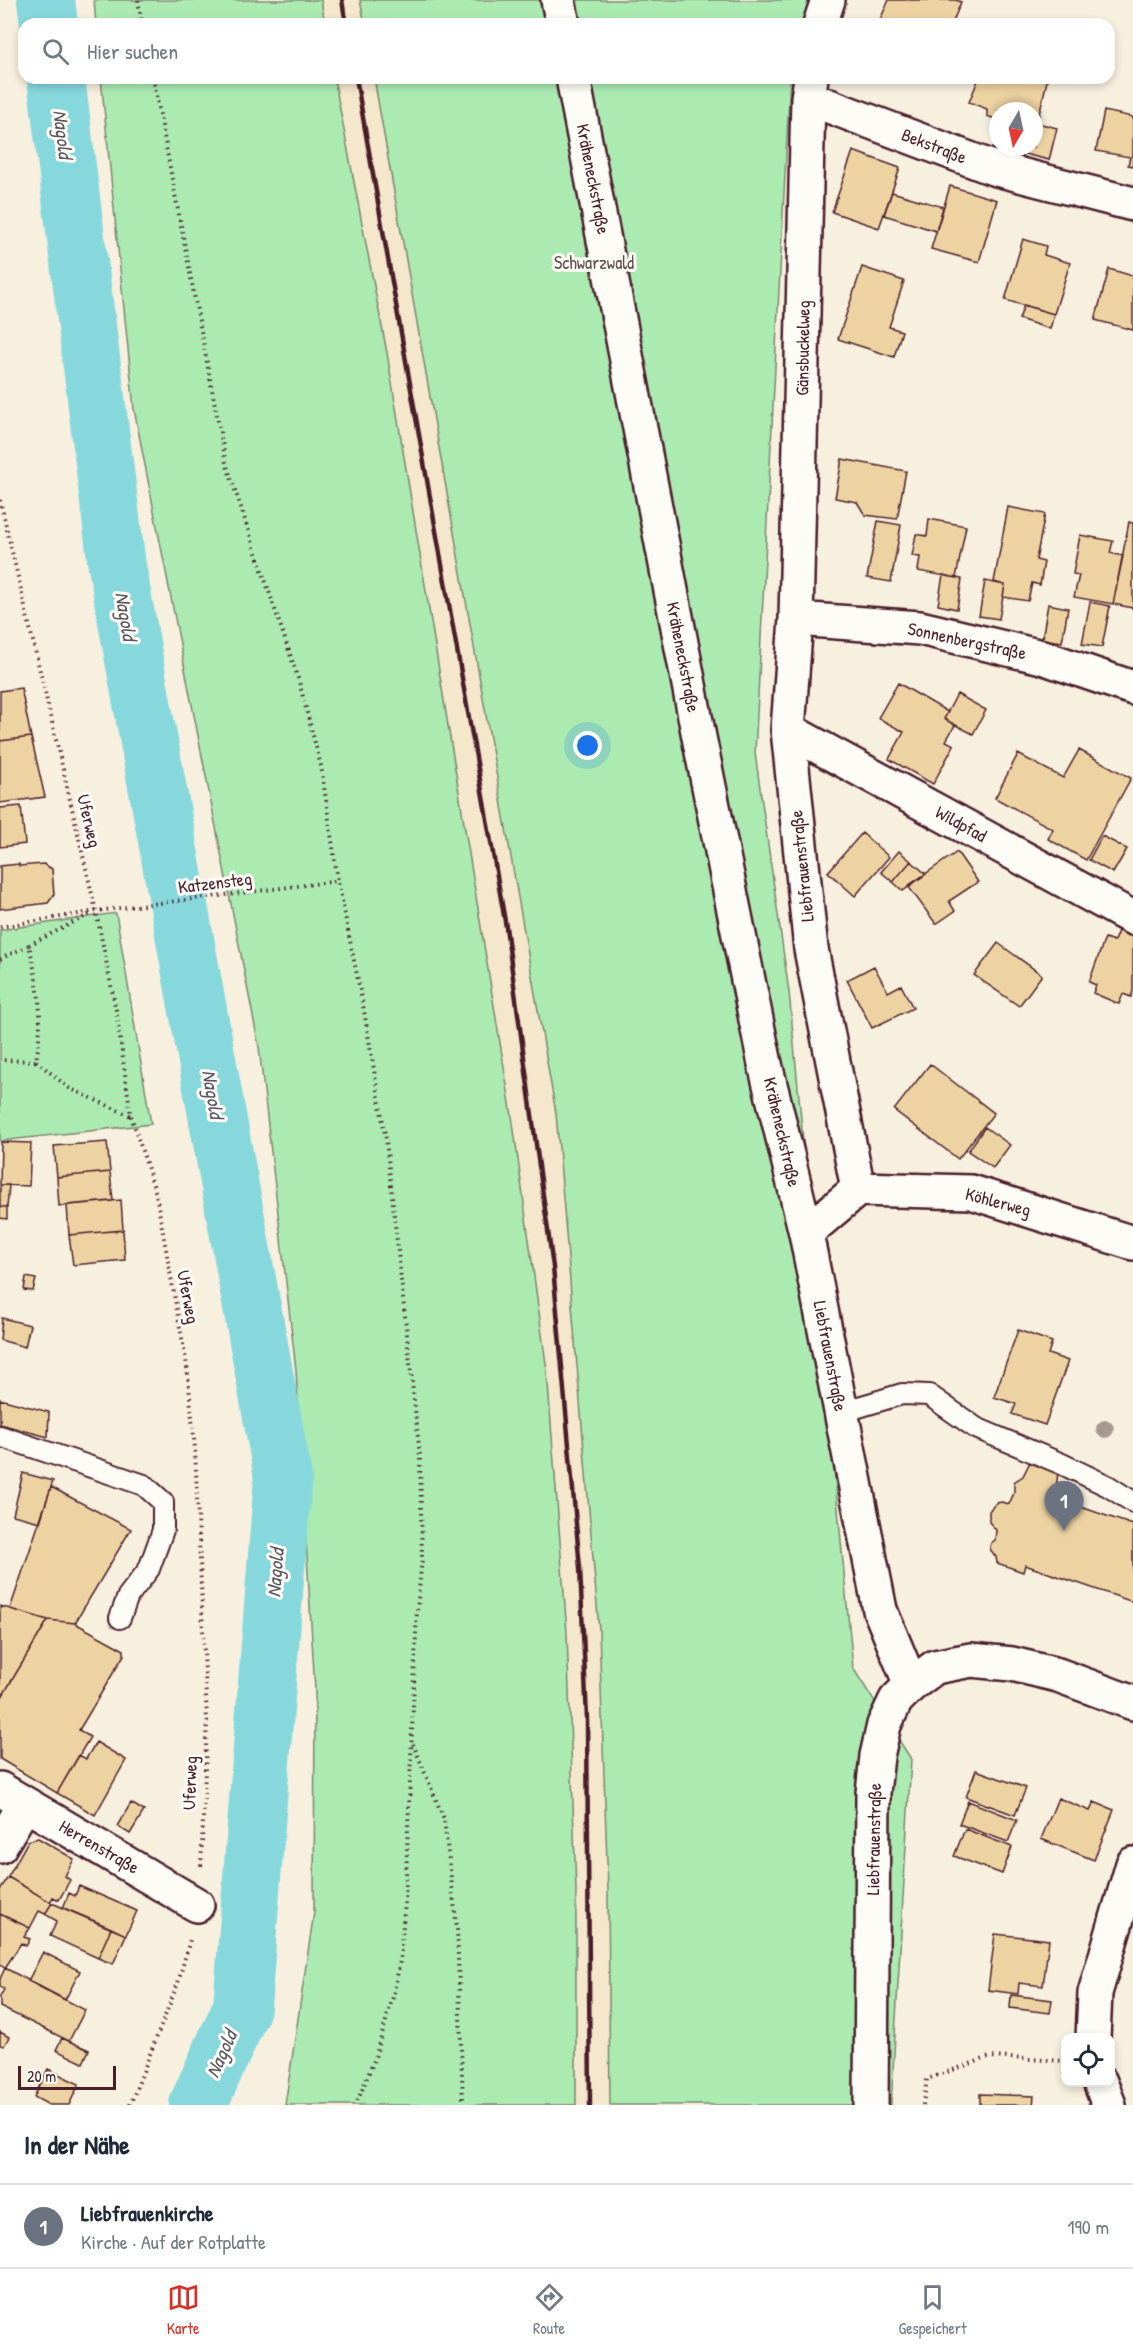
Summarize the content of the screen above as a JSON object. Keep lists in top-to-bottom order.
{
  "streets": {
    "street": [
      "Bekstraße",
      "Kräheneckstraße",
      "Gänsbuckelweg",
      "Sonnenbergstraße",
      "Wildpfad",
      "Liebfrauenstraße",
      "Köhlerweg",
      "Herrenstraße"
    ],
    "path": ["Uferweg", "Katzensteg"]
  },
  "crossings": [
    ["Bekstraße", "Gänsbuckelweg"],
    ["Kräheneckstraße", "Liebfrauenstraße"],
    ["Gänsbuckelweg", "Sonnenbergstraße"],
    ["Gänsbuckelweg", "Liebfrauenstraße"],
    ["Sonnenbergstraße", "Liebfrauenstraße"],
    ["Uferweg", "Katzensteg"],
    ["Uferweg", "Herrenstraße"],
    ["Wildpfad", "Liebfrauenstraße"],
    ["Liebfrauenstraße", "Köhlerweg"]
  ],
  "water": ["Nagold"],
  "parks": ["Schwarzwald"],
  "scale_bar": "20 m",
  "north": "bottom",
  "page": {
    "search": "Hier suchen",
    "pins": "1",
    "scale": "20 m",
    "heading": "In der Nähe",
    "list": [
      {
        "mark": "1",
        "name": "Liebfrauenkirche",
        "note": "Kirche · Auf der Rotplatte",
        "value": "190 m"
      }
    ],
    "nav": ["Karte", "Route", "Gespeichert"]
  }
}
